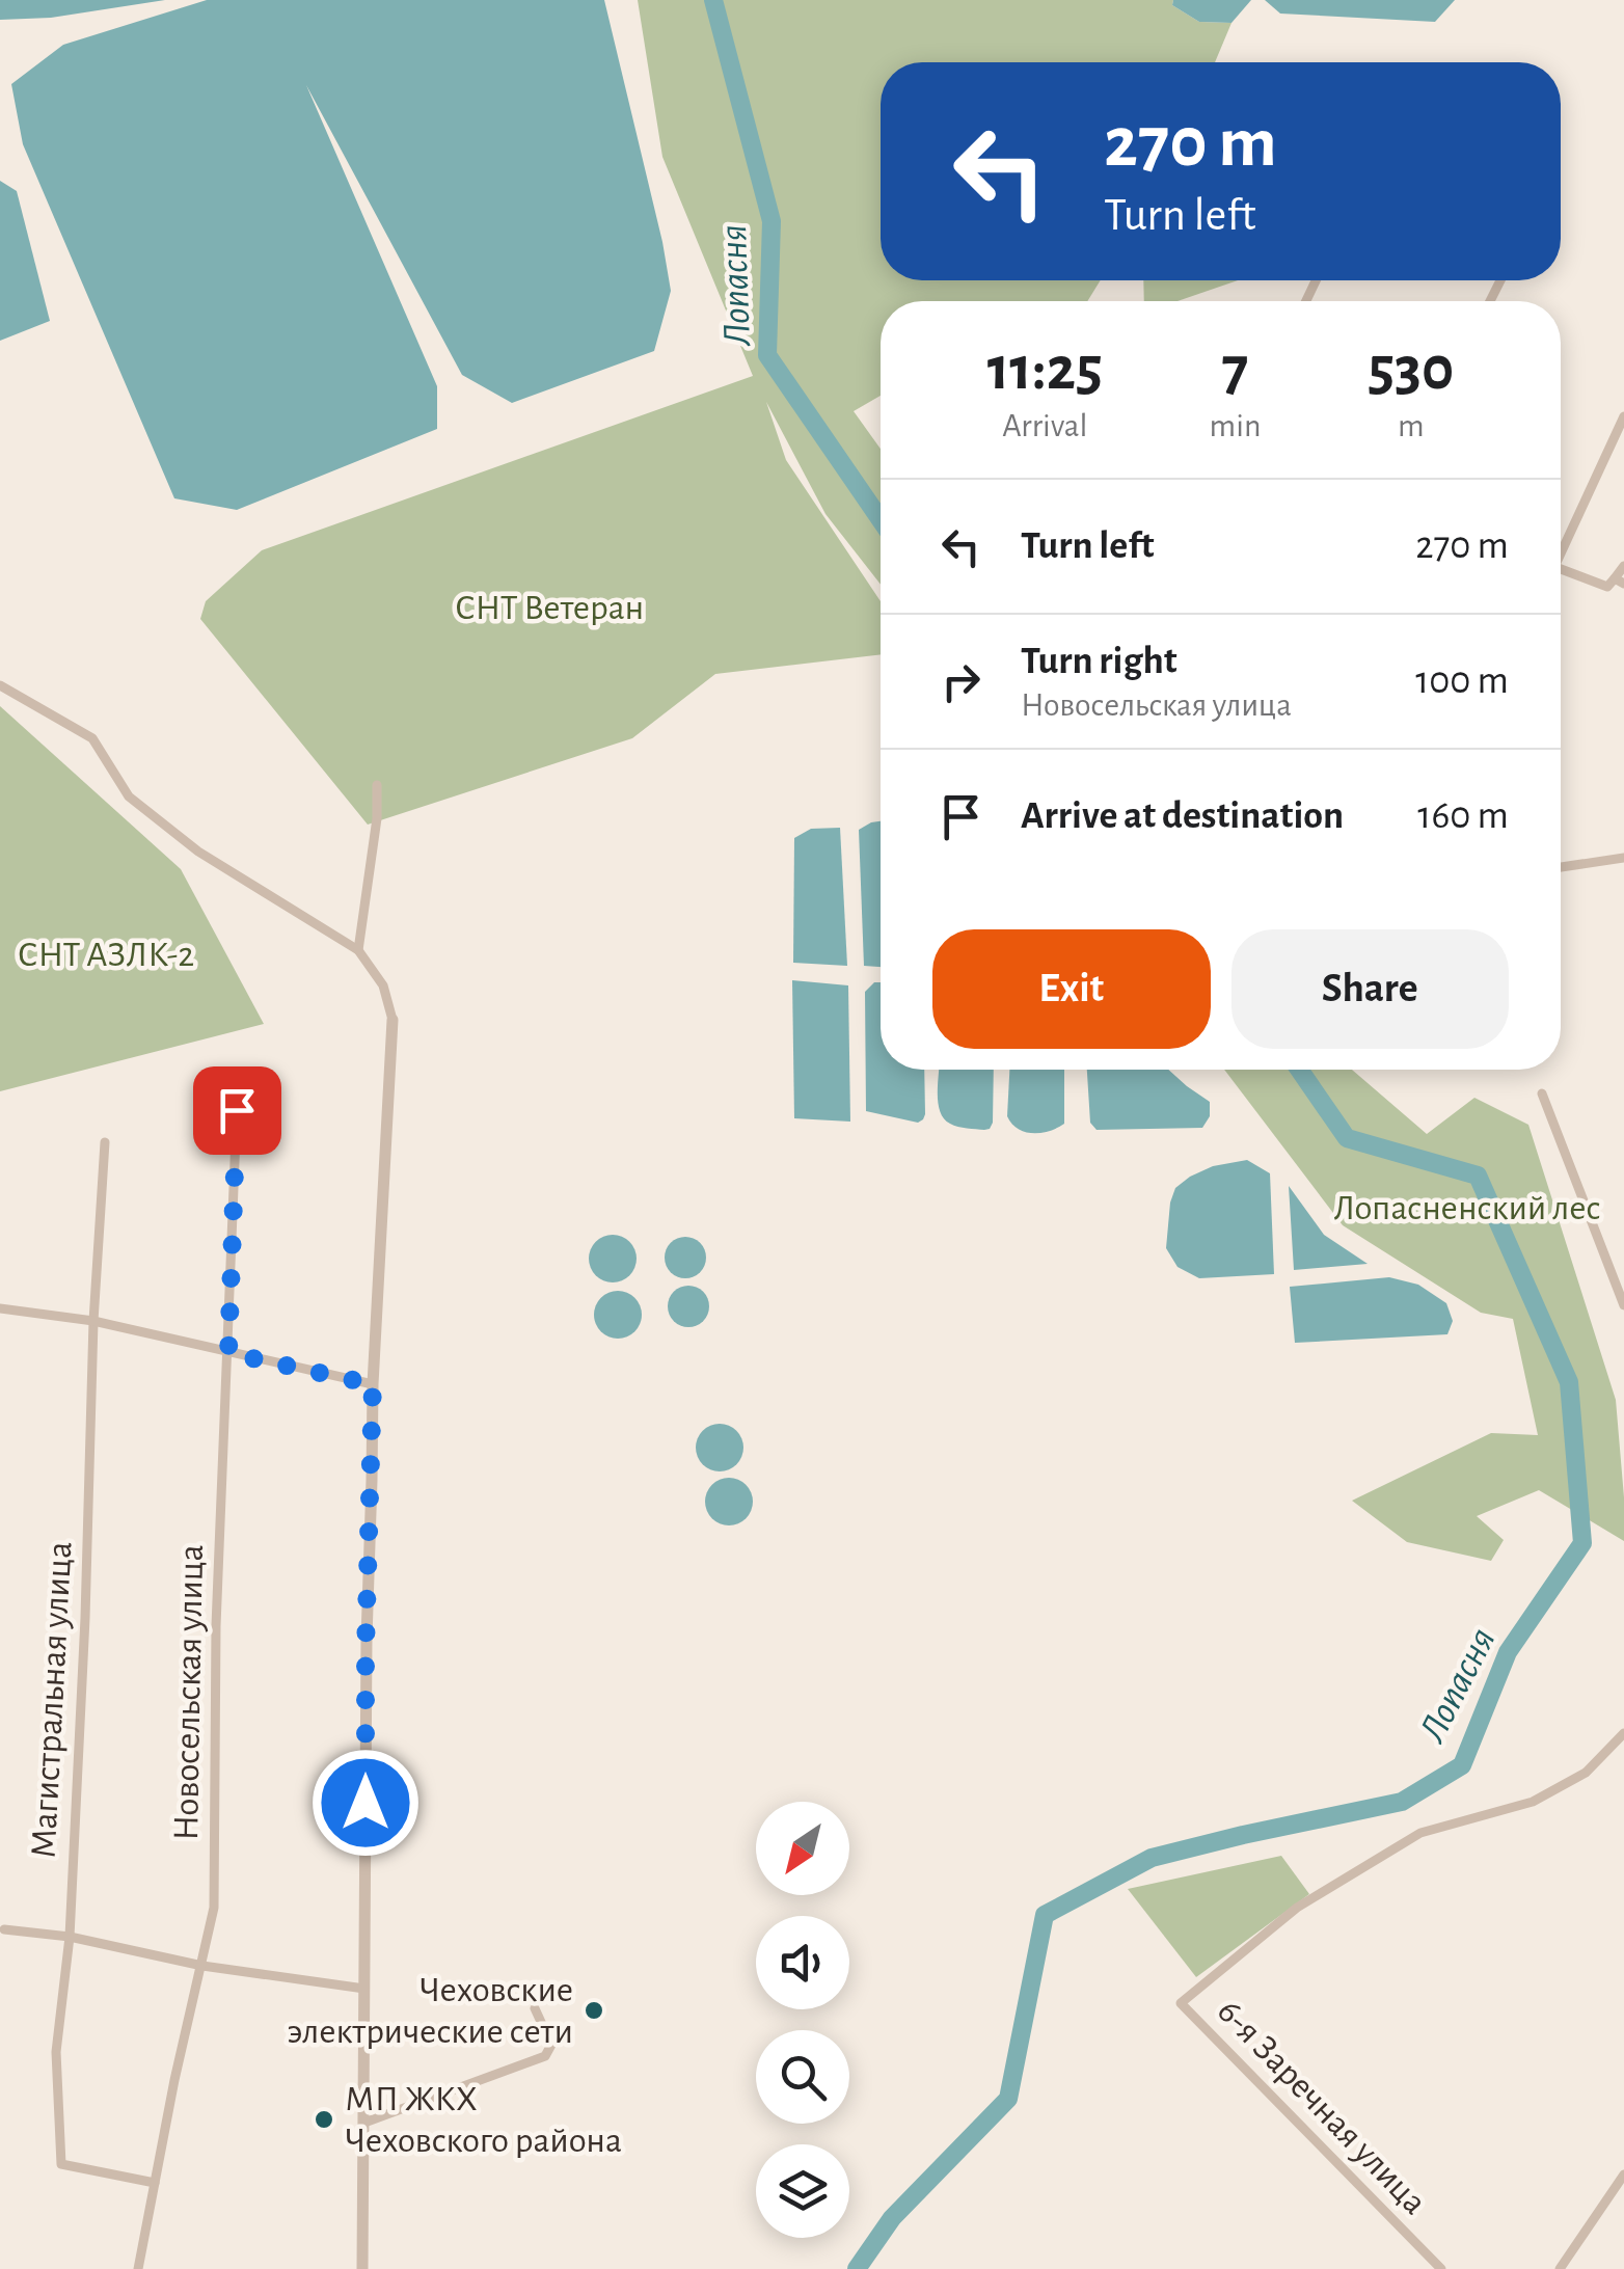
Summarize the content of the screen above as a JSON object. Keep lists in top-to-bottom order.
{
  "streets": {
    "street": ["Новосельская улица", "Магистральная улица", "6-я Заречная улица"]
  },
  "crossings": [
    ["Новосельская улица", "Магистральная улица"]
  ],
  "water": ["Лопасня"],
  "parks": ["СНТ Ветеран", "СНТ АЗЛК-2", "Лопасненский лес"],
  "places": ["Чеховские электрические сети", "МП ЖКХ Чеховского района"],
  "north": "bottom left",
  "page": {
    "turn": ["270 m", "Turn left"],
    "eta": [
      "11:25",
      "Arrival",
      "7",
      "min",
      "530",
      "m"
    ],
    "list": [
      {
        "name": "Turn left",
        "value": "270 m"
      },
      {
        "name": "Turn right",
        "note": "Новосельская улица",
        "value": "100 m"
      },
      {
        "name": "Arrive at destination",
        "value": "160 m"
      }
    ],
    "buttons": ["Exit", "Share"]
  }
}
